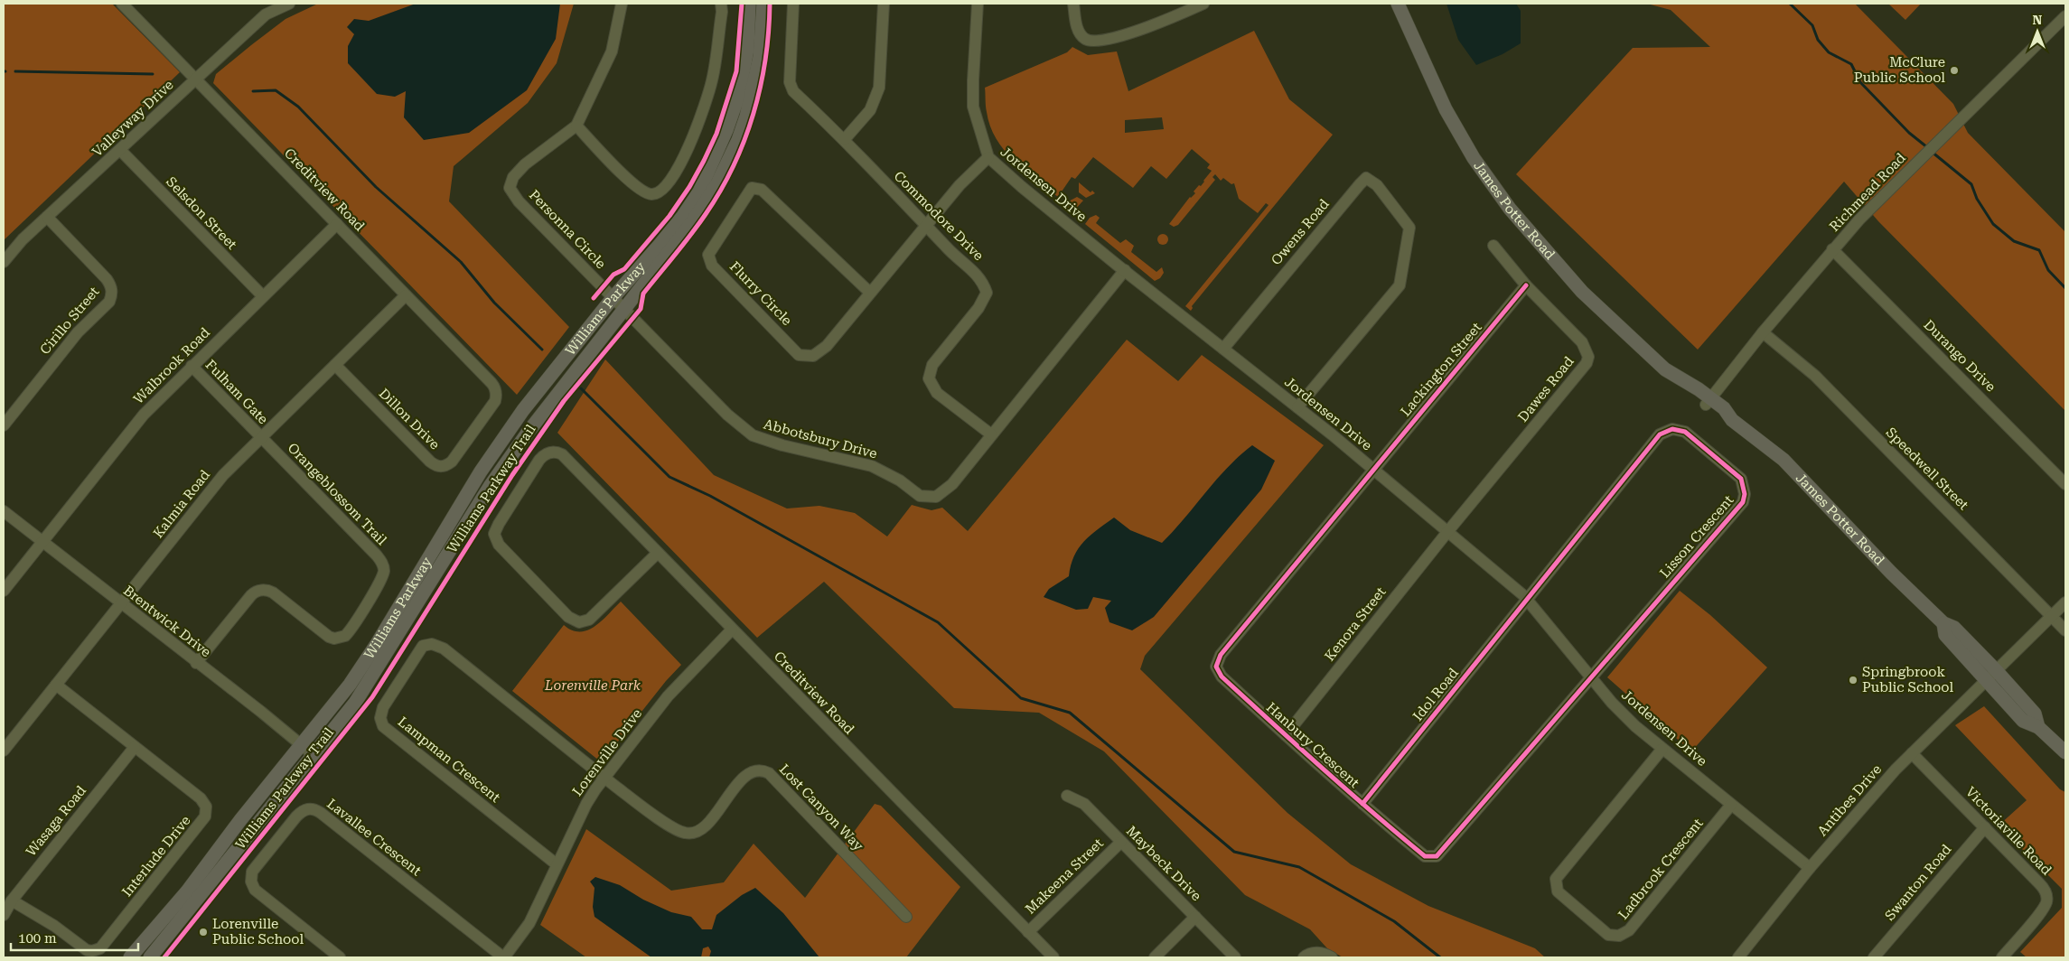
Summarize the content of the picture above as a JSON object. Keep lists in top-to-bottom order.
{
  "streets": {
    "main road": ["James Potter Road", "Williams Parkway"],
    "street": [
      "Valleyway Drive",
      "Jordensen Drive",
      "Creditview Road",
      "Richmead Road",
      "Selsdon Street",
      "Commodore Drive",
      "Personna Circle",
      "Owens Road",
      "Flurry Circle",
      "Cirillo Street",
      "Durango Drive",
      "Walbrook Road",
      "Lackington Street",
      "Dawes Road",
      "Fulham Gate",
      "Dillon Drive",
      "Abbotsbury Drive",
      "Speedwell Street",
      "Orangeblossom Trail",
      "Kalmia Road",
      "Lisson Crescent",
      "Brentwick Drive",
      "Kenora Street",
      "Idol Road",
      "Hanbury Crescent",
      "Lorenville Drive",
      "Lampman Crescent",
      "Antibes Drive",
      "Lost Canyon Way",
      "Wasaga Road",
      "Victoriaville Road",
      "Lavallee Crescent",
      "Interlude Drive",
      "Maybeck Drive",
      "Ladbrook Crescent",
      "Makeena Street",
      "Swanton Road"
    ],
    "cycle path": ["Williams Parkway Trail"]
  },
  "crossings": [
    ["Valleyway Drive", "Creditview Road"],
    ["Valleyway Drive", "Selsdon Street"],
    ["Valleyway Drive", "Cirillo Street"],
    ["Jordensen Drive", "Owens Road"],
    ["Jordensen Drive", "Flurry Circle"],
    ["Jordensen Drive", "Lackington Street"],
    ["Jordensen Drive", "Dawes Road"],
    ["Jordensen Drive", "Abbotsbury Drive"],
    ["Jordensen Drive", "Lisson Crescent"],
    ["Jordensen Drive", "Kenora Street"],
    ["Jordensen Drive", "Idol Road"],
    ["Jordensen Drive", "Hanbury Crescent"],
    ["Jordensen Drive", "Antibes Drive"],
    ["Jordensen Drive", "Ladbrook Crescent"],
    ["Creditview Road", "Walbrook Road"],
    ["Creditview Road", "Dillon Drive"],
    ["Creditview Road", "Kalmia Road"],
    ["Creditview Road", "Lorenville Drive"],
    ["Creditview Road", "Makeena Street"],
    ["Richmead Road", "James Potter Road"],
    ["Richmead Road", "Durango Drive"],
    ["Richmead Road", "Speedwell Street"],
    ["James Potter Road", "Antibes Drive"],
    ["Selsdon Street", "Walbrook Road"],
    ["Commodore Drive", "Flurry Circle"],
    ["Commodore Drive", "Abbotsbury Drive"],
    ["Personna Circle", "Williams Parkway"],
    ["Personna Circle", "Abbotsbury Drive"],
    ["Williams Parkway", "Abbotsbury Drive"],
    ["Williams Parkway", "Brentwick Drive"],
    ["Walbrook Road", "Fulham Gate"],
    ["Walbrook Road", "Brentwick Drive"],
    ["Lackington Street", "Dawes Road"],
    ["Lackington Street", "Hanbury Crescent"],
    ["Dawes Road", "Kenora Street"],
    ["Fulham Gate", "Orangeblossom Trail"],
    ["Fulham Gate", "Kalmia Road"],
    ["Dillon Drive", "Kalmia Road"],
    ["Speedwell Street", "Antibes Drive"],
    ["Orangeblossom Trail", "Kalmia Road"],
    ["Orangeblossom Trail", "Brentwick Drive"],
    ["Kalmia Road", "Brentwick Drive"],
    ["Kalmia Road", "Interlude Drive"],
    ["Lisson Crescent", "Idol Road"],
    ["Lisson Crescent", "Hanbury Crescent"],
    ["Kenora Street", "Hanbury Crescent"],
    ["Idol Road", "Hanbury Crescent"],
    ["Lorenville Drive", "Lampman Crescent"],
    ["Lorenville Drive", "Lost Canyon Way"],
    ["Lorenville Drive", "Lavallee Crescent"],
    ["Lampman Crescent", "Lost Canyon Way"],
    ["Antibes Drive", "Victoriaville Road"],
    ["Wasaga Road", "Interlude Drive"],
    ["Victoriaville Road", "Swanton Road"],
    ["Maybeck Drive", "Makeena Street"]
  ],
  "parks": ["Lorenville Park"],
  "places": ["McClure Public School", "Springbrook Public School", "Lorenville Public School"],
  "scale_bar": "100 m",
  "north": "top"
}
